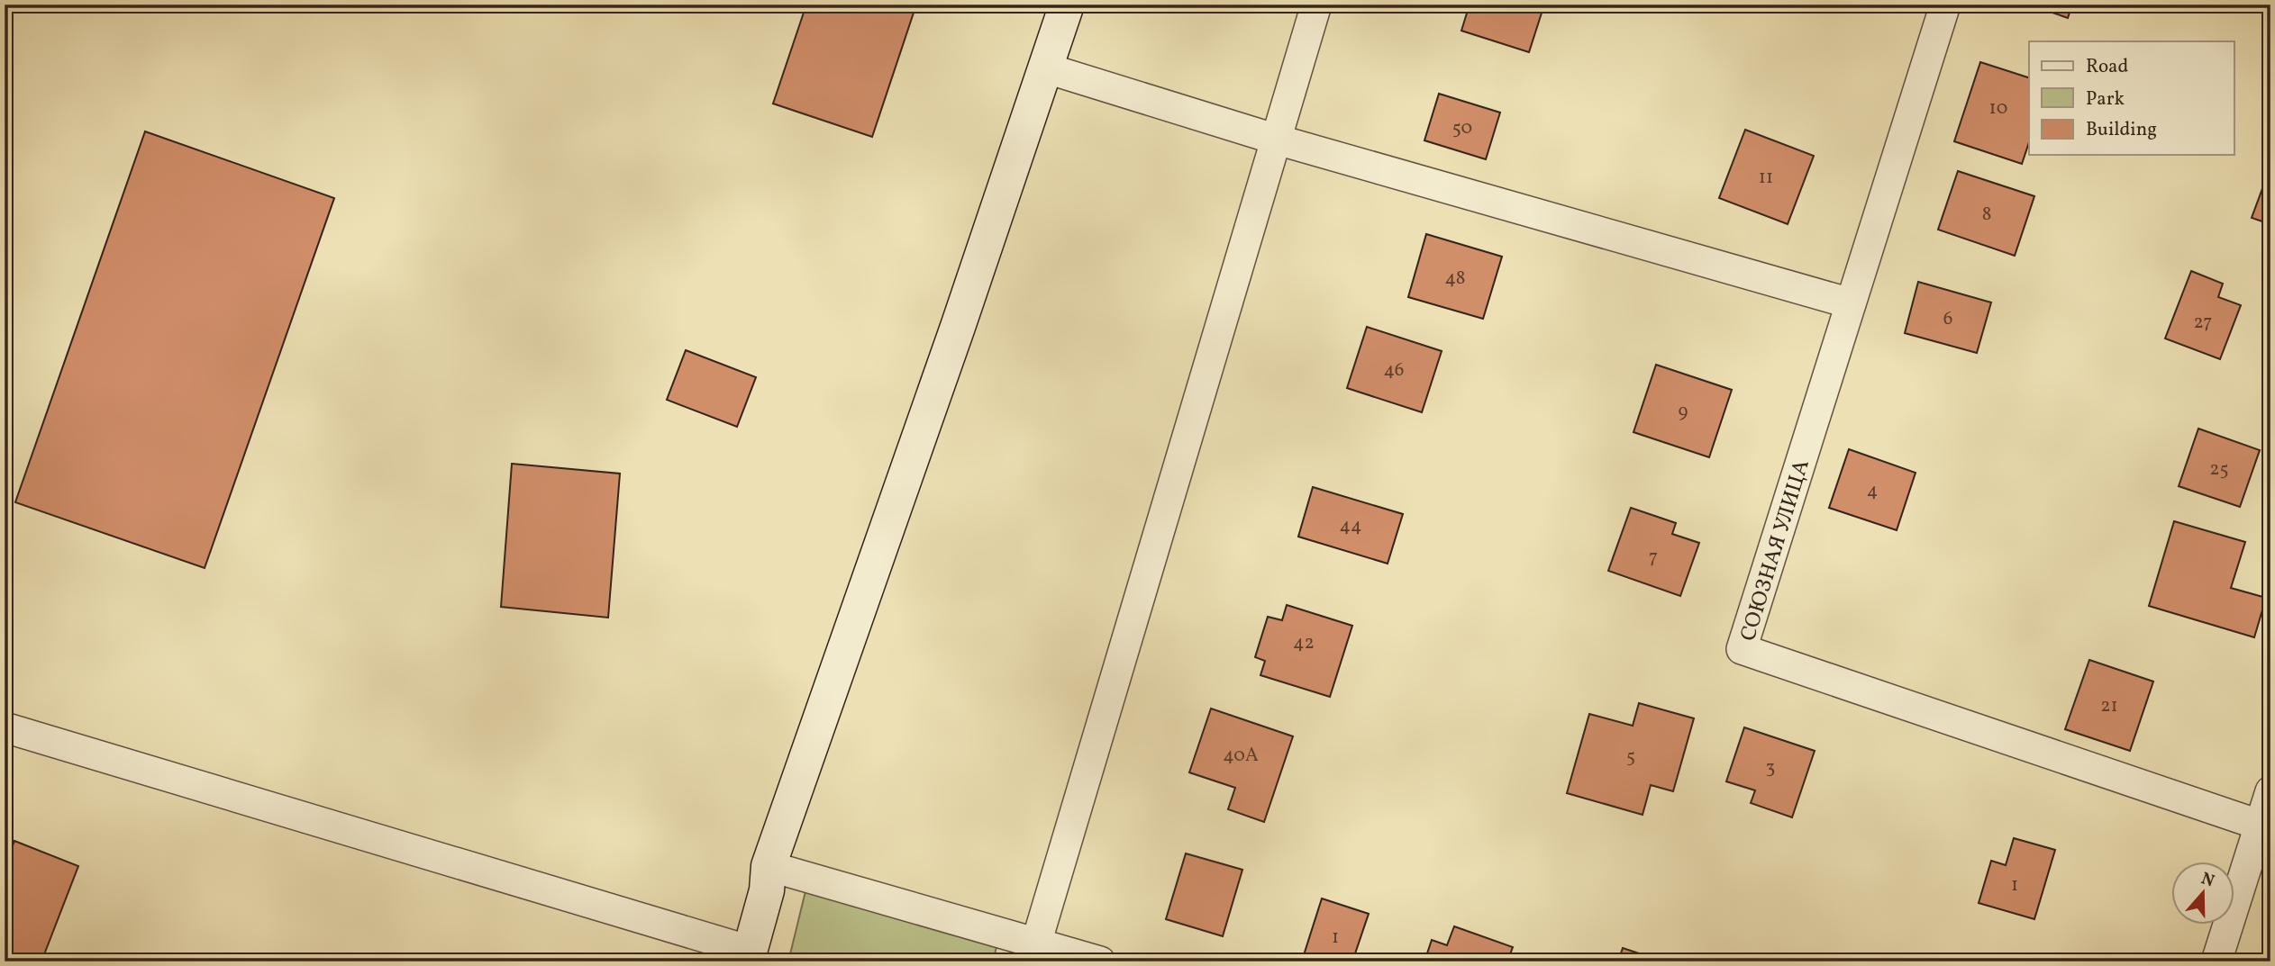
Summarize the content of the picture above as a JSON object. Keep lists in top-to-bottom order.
{
  "streets": {
    "street": ["СОЮЗНАЯ УЛИЦА"]
  },
  "house_numbers": [
    "10",
    "50",
    "11",
    "8",
    "48",
    "6",
    "27",
    "46",
    "9",
    "25",
    "4",
    "44",
    "7",
    "42",
    "21",
    "40А",
    "5",
    "3",
    "1",
    "1"
  ],
  "legend": ["Road", "Park", "Building"],
  "north": "top"
}
